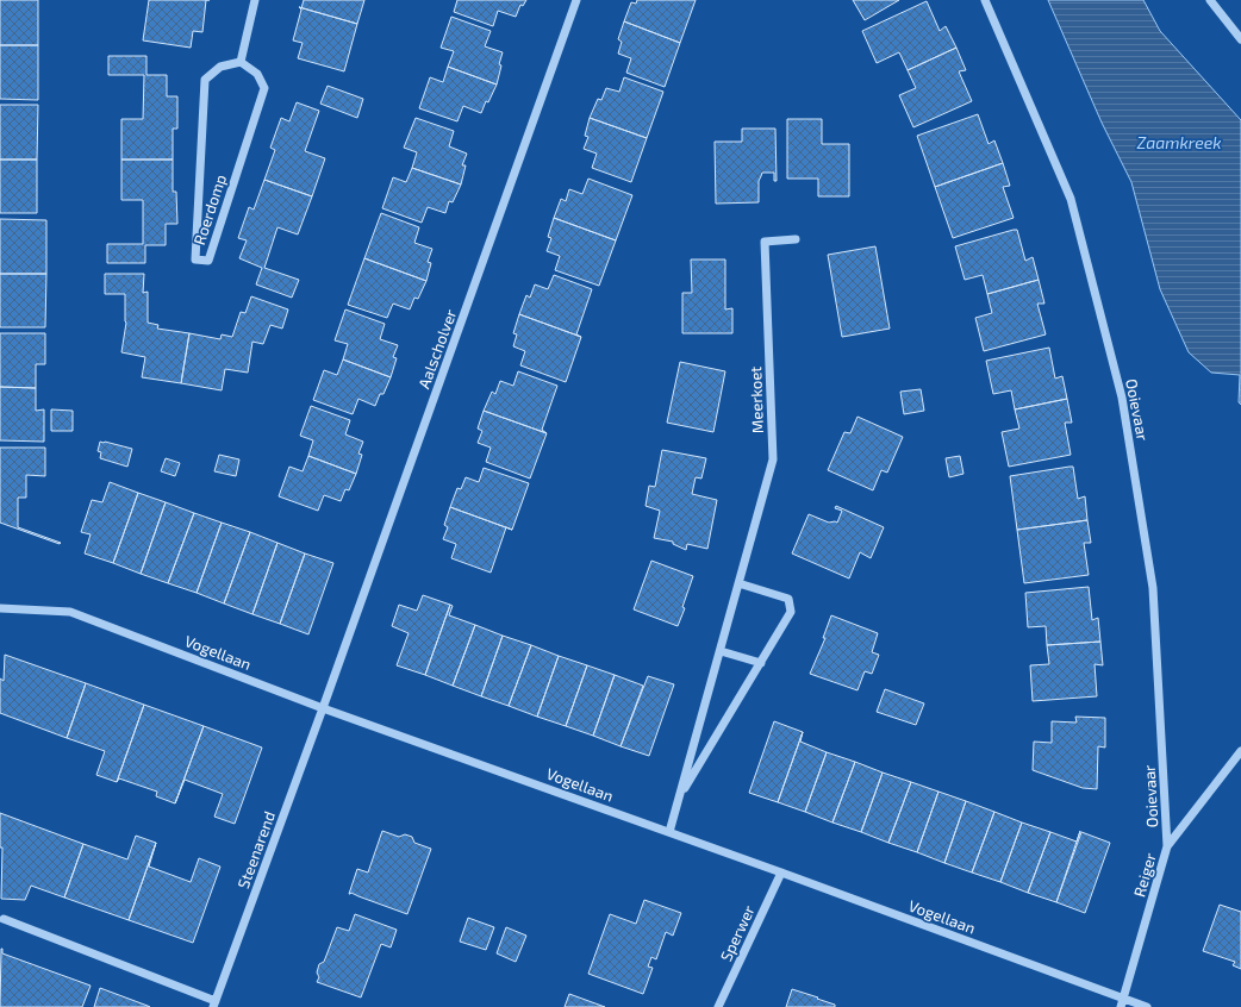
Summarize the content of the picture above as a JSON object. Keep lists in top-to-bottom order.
{
  "streets": {
    "street": [
      "Roerdomp",
      "Aalscholver",
      "Meerkoet",
      "Ooievaar",
      "Vogellaan",
      "Steenarend",
      "Reiger",
      "Sperwer"
    ]
  },
  "crossings": [
    ["Aalscholver", "Vogellaan"],
    ["Aalscholver", "Steenarend"],
    ["Meerkoet", "Vogellaan"],
    ["Ooievaar", "Reiger"],
    ["Vogellaan", "Steenarend"],
    ["Vogellaan", "Reiger"],
    ["Vogellaan", "Sperwer"]
  ],
  "water": ["Zaamkreek"]
}
